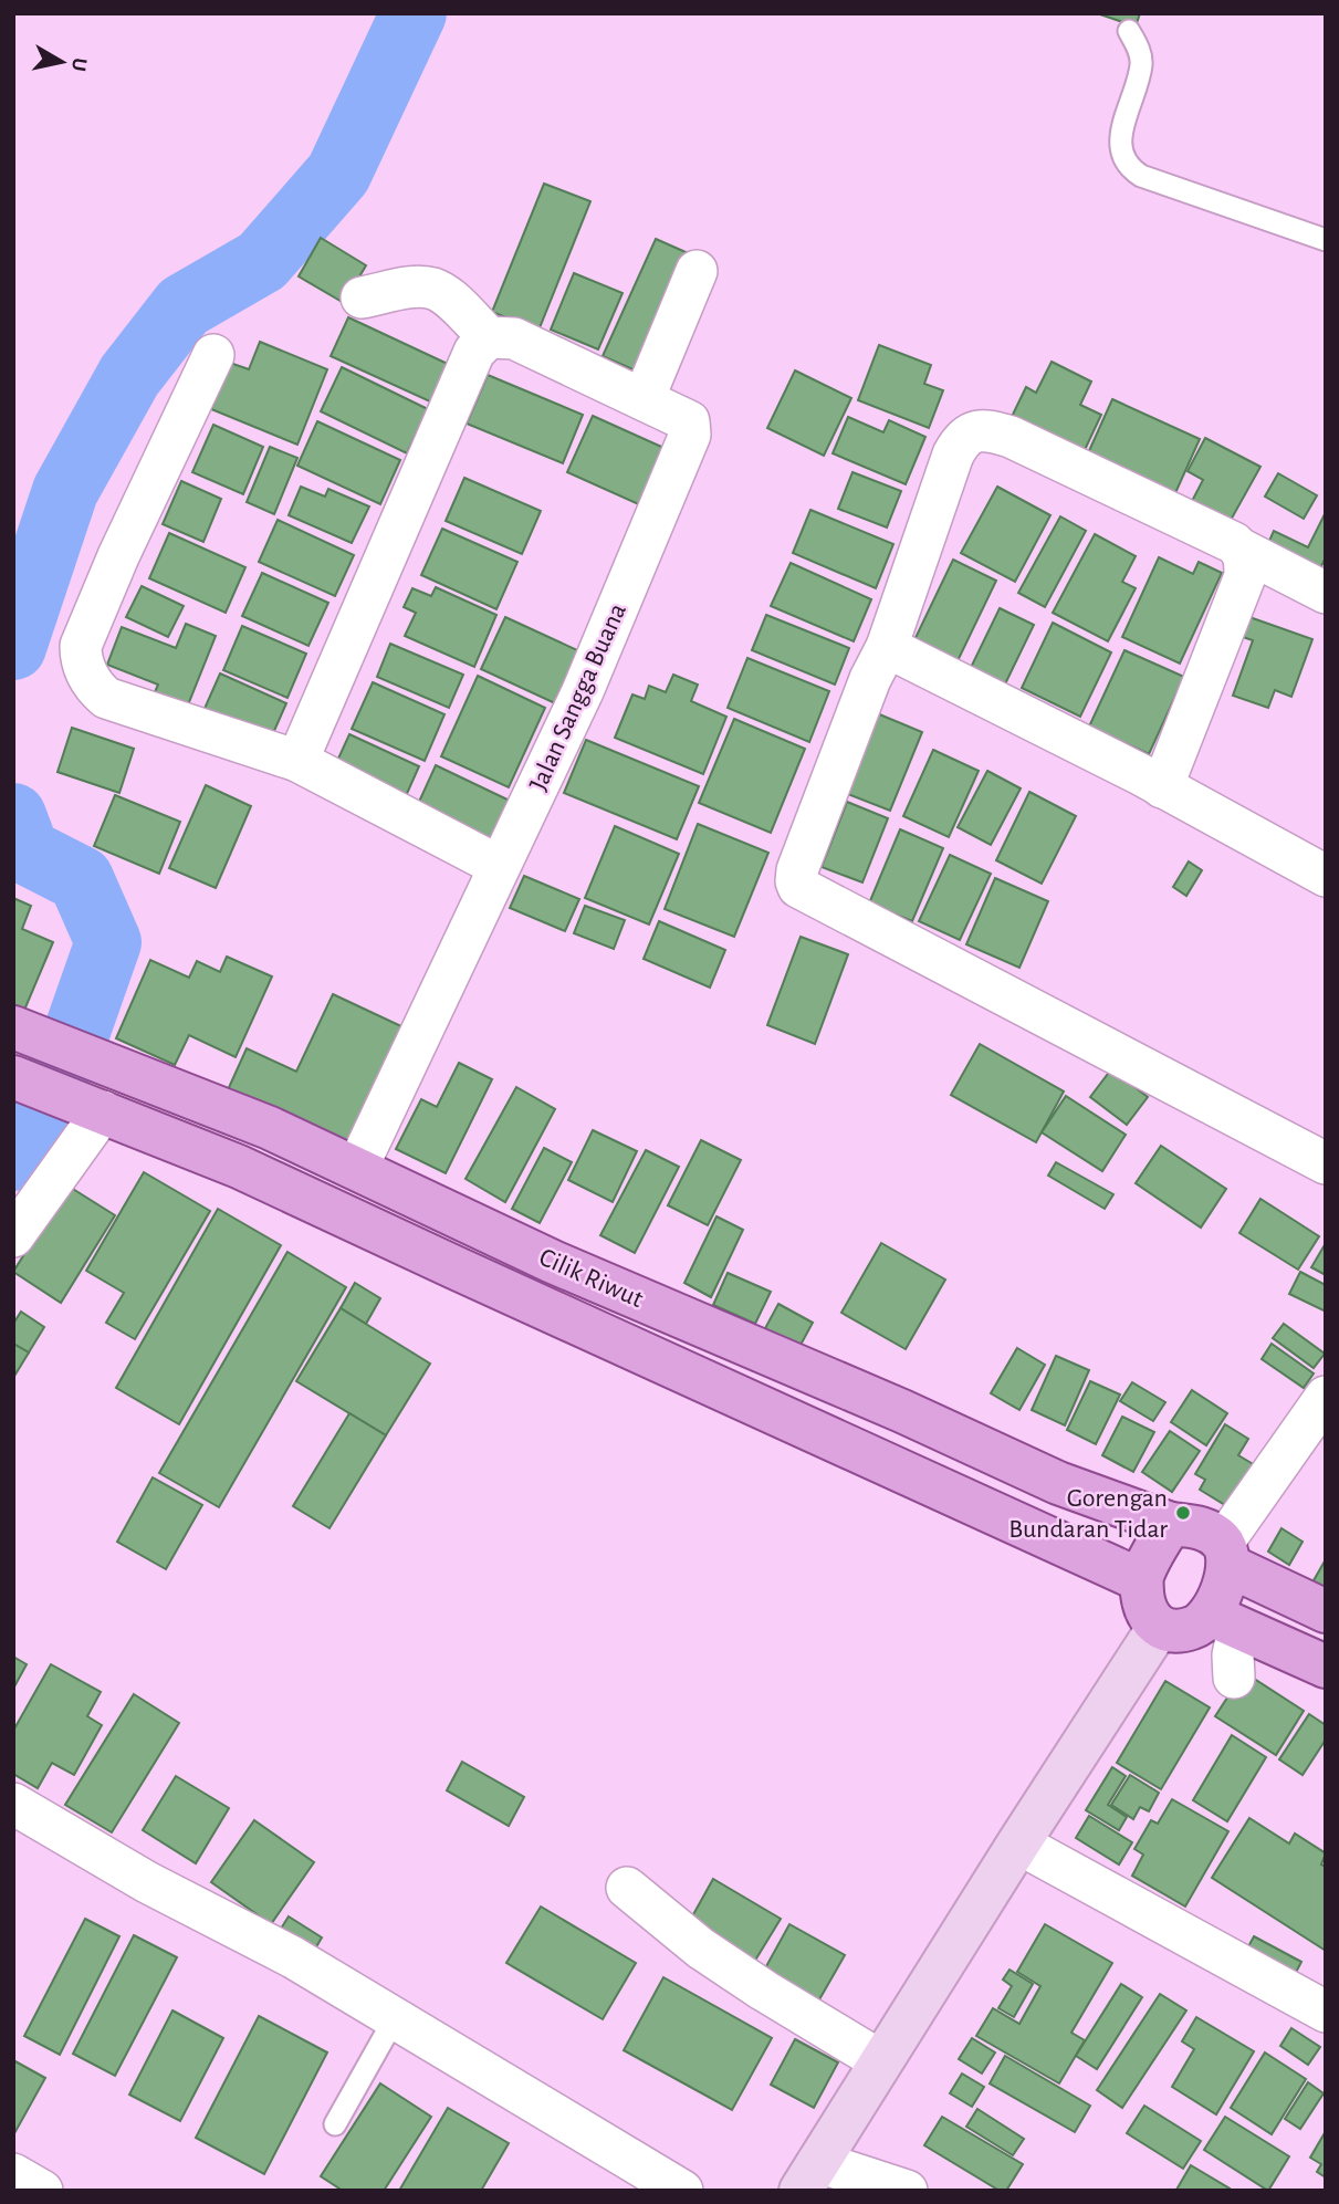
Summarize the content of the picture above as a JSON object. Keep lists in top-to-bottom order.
{
  "streets": {
    "main road": ["Cilik Riwut"],
    "street": ["Jalan Sangga Buana"]
  },
  "crossings": [
    ["Jalan Sangga Buana", "Cilik Riwut"]
  ],
  "places": ["Gorengan Bundaran Tidar"],
  "north": "right"
}
